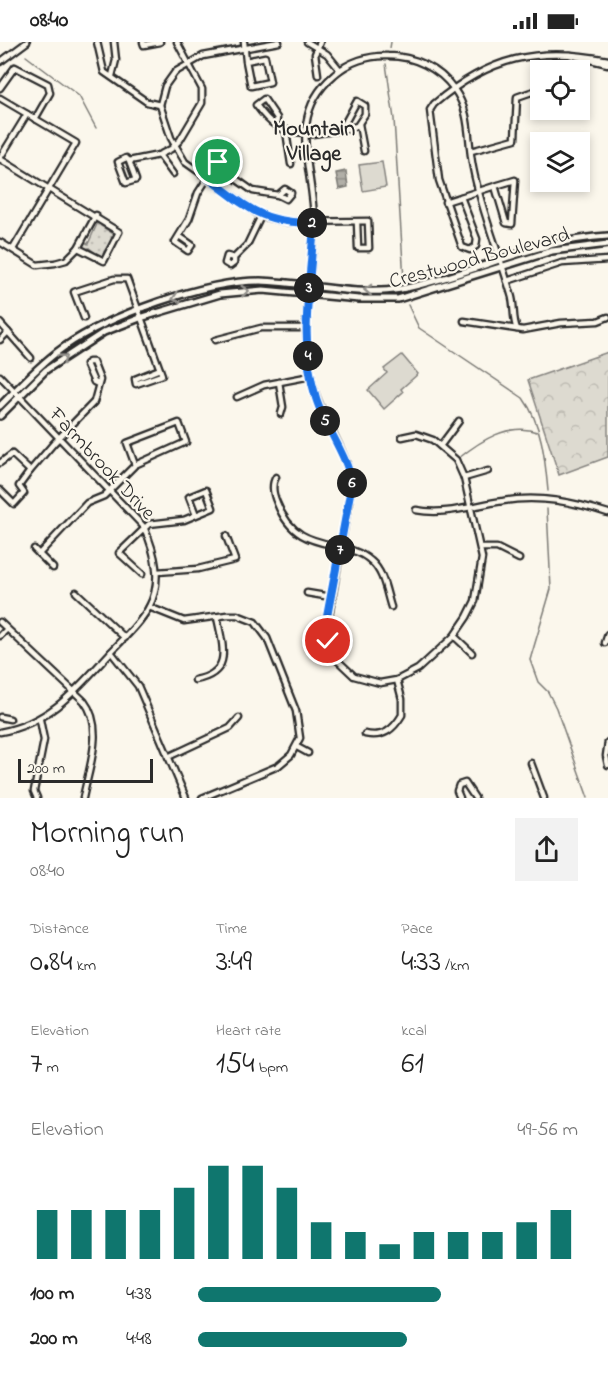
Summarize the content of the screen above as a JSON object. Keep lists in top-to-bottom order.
{
  "streets": {
    "main road": ["Crestwood Boulevard"],
    "street": ["Farmbrook Drive"]
  },
  "crossings": [
    ["Crestwood Boulevard", "Farmbrook Drive"]
  ],
  "districts": ["Mountain Village"],
  "scale_bar": "200 m",
  "page": {
    "status": "08:40",
    "pins": [
      "2",
      "3",
      "4",
      "5",
      "6",
      "7"
    ],
    "scale": "200 m",
    "heading": ["Morning run", "08:40"],
    "stats": [
      ["Distance", "0.84 km"],
      ["Time", "3:49"],
      ["Pace", "4:33 /km"],
      ["Elevation", "7 m"],
      ["Heart rate", "154 bpm"],
      ["kcal", "61"]
    ],
    "chart": ["Elevation", "49–56 m"],
    "list": [
      {
        "name": "100 m",
        "note": "4:38"
      },
      {
        "name": "200 m",
        "note": "4:48"
      }
    ]
  }
}
